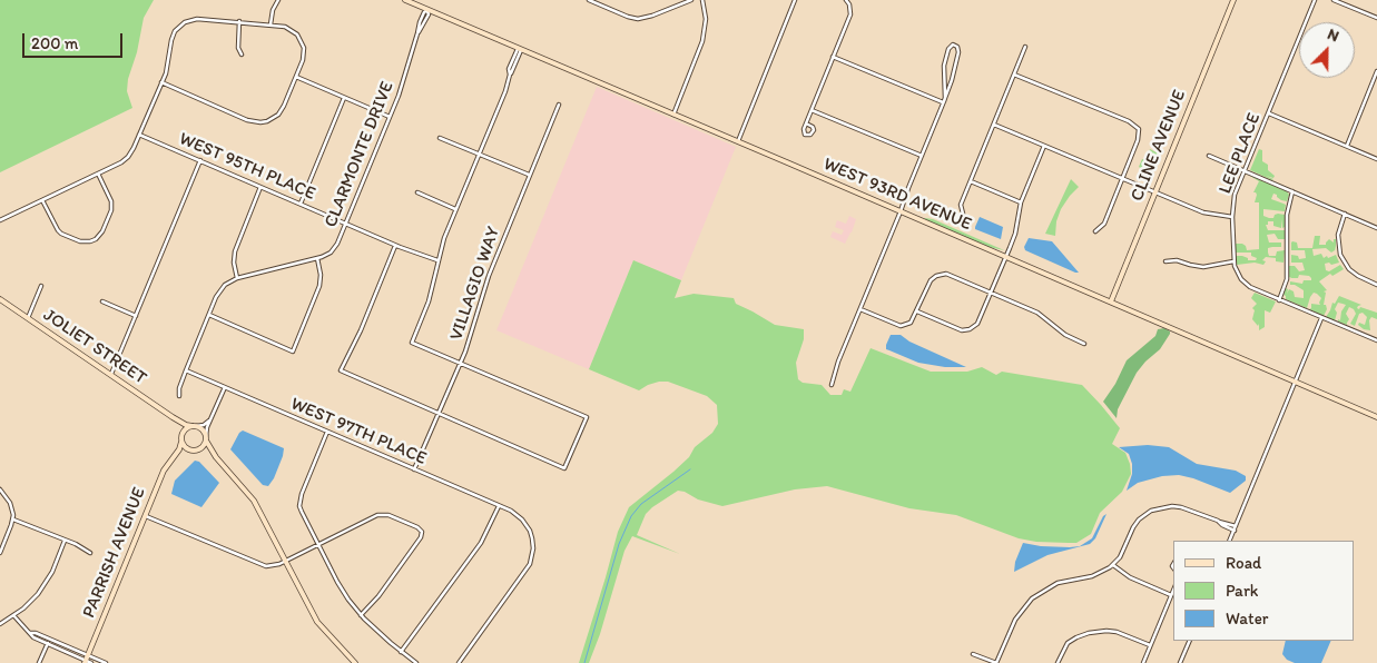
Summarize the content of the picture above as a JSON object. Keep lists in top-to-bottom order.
{
  "streets": {
    "street": [
      "CLINE AVENUE",
      "LEE PLACE",
      "CLARMONTE DRIVE",
      "WEST 95TH PLACE",
      "WEST 93RD AVENUE",
      "VILLAGIO WAY",
      "JOLIET STREET",
      "WEST 97TH PLACE",
      "PARRISH AVENUE"
    ]
  },
  "crossings": [
    ["CLINE AVENUE", "WEST 93RD AVENUE"],
    ["CLARMONTE DRIVE", "WEST 95TH PLACE"],
    ["CLARMONTE DRIVE", "WEST 93RD AVENUE"],
    ["VILLAGIO WAY", "WEST 97TH PLACE"],
    ["JOLIET STREET", "PARRISH AVENUE"]
  ],
  "legend": ["Road", "Park", "Water"],
  "scale_bar": "200 m",
  "north": "top right"
}
